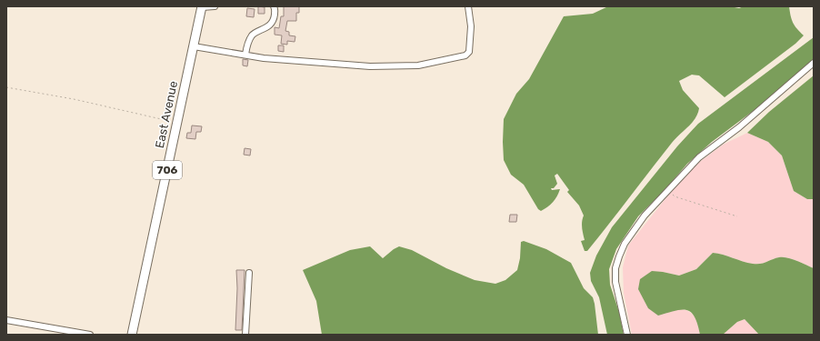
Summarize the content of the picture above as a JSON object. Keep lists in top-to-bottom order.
{
  "streets": {
    "main road": ["East Avenue", "706"]
  }
}
